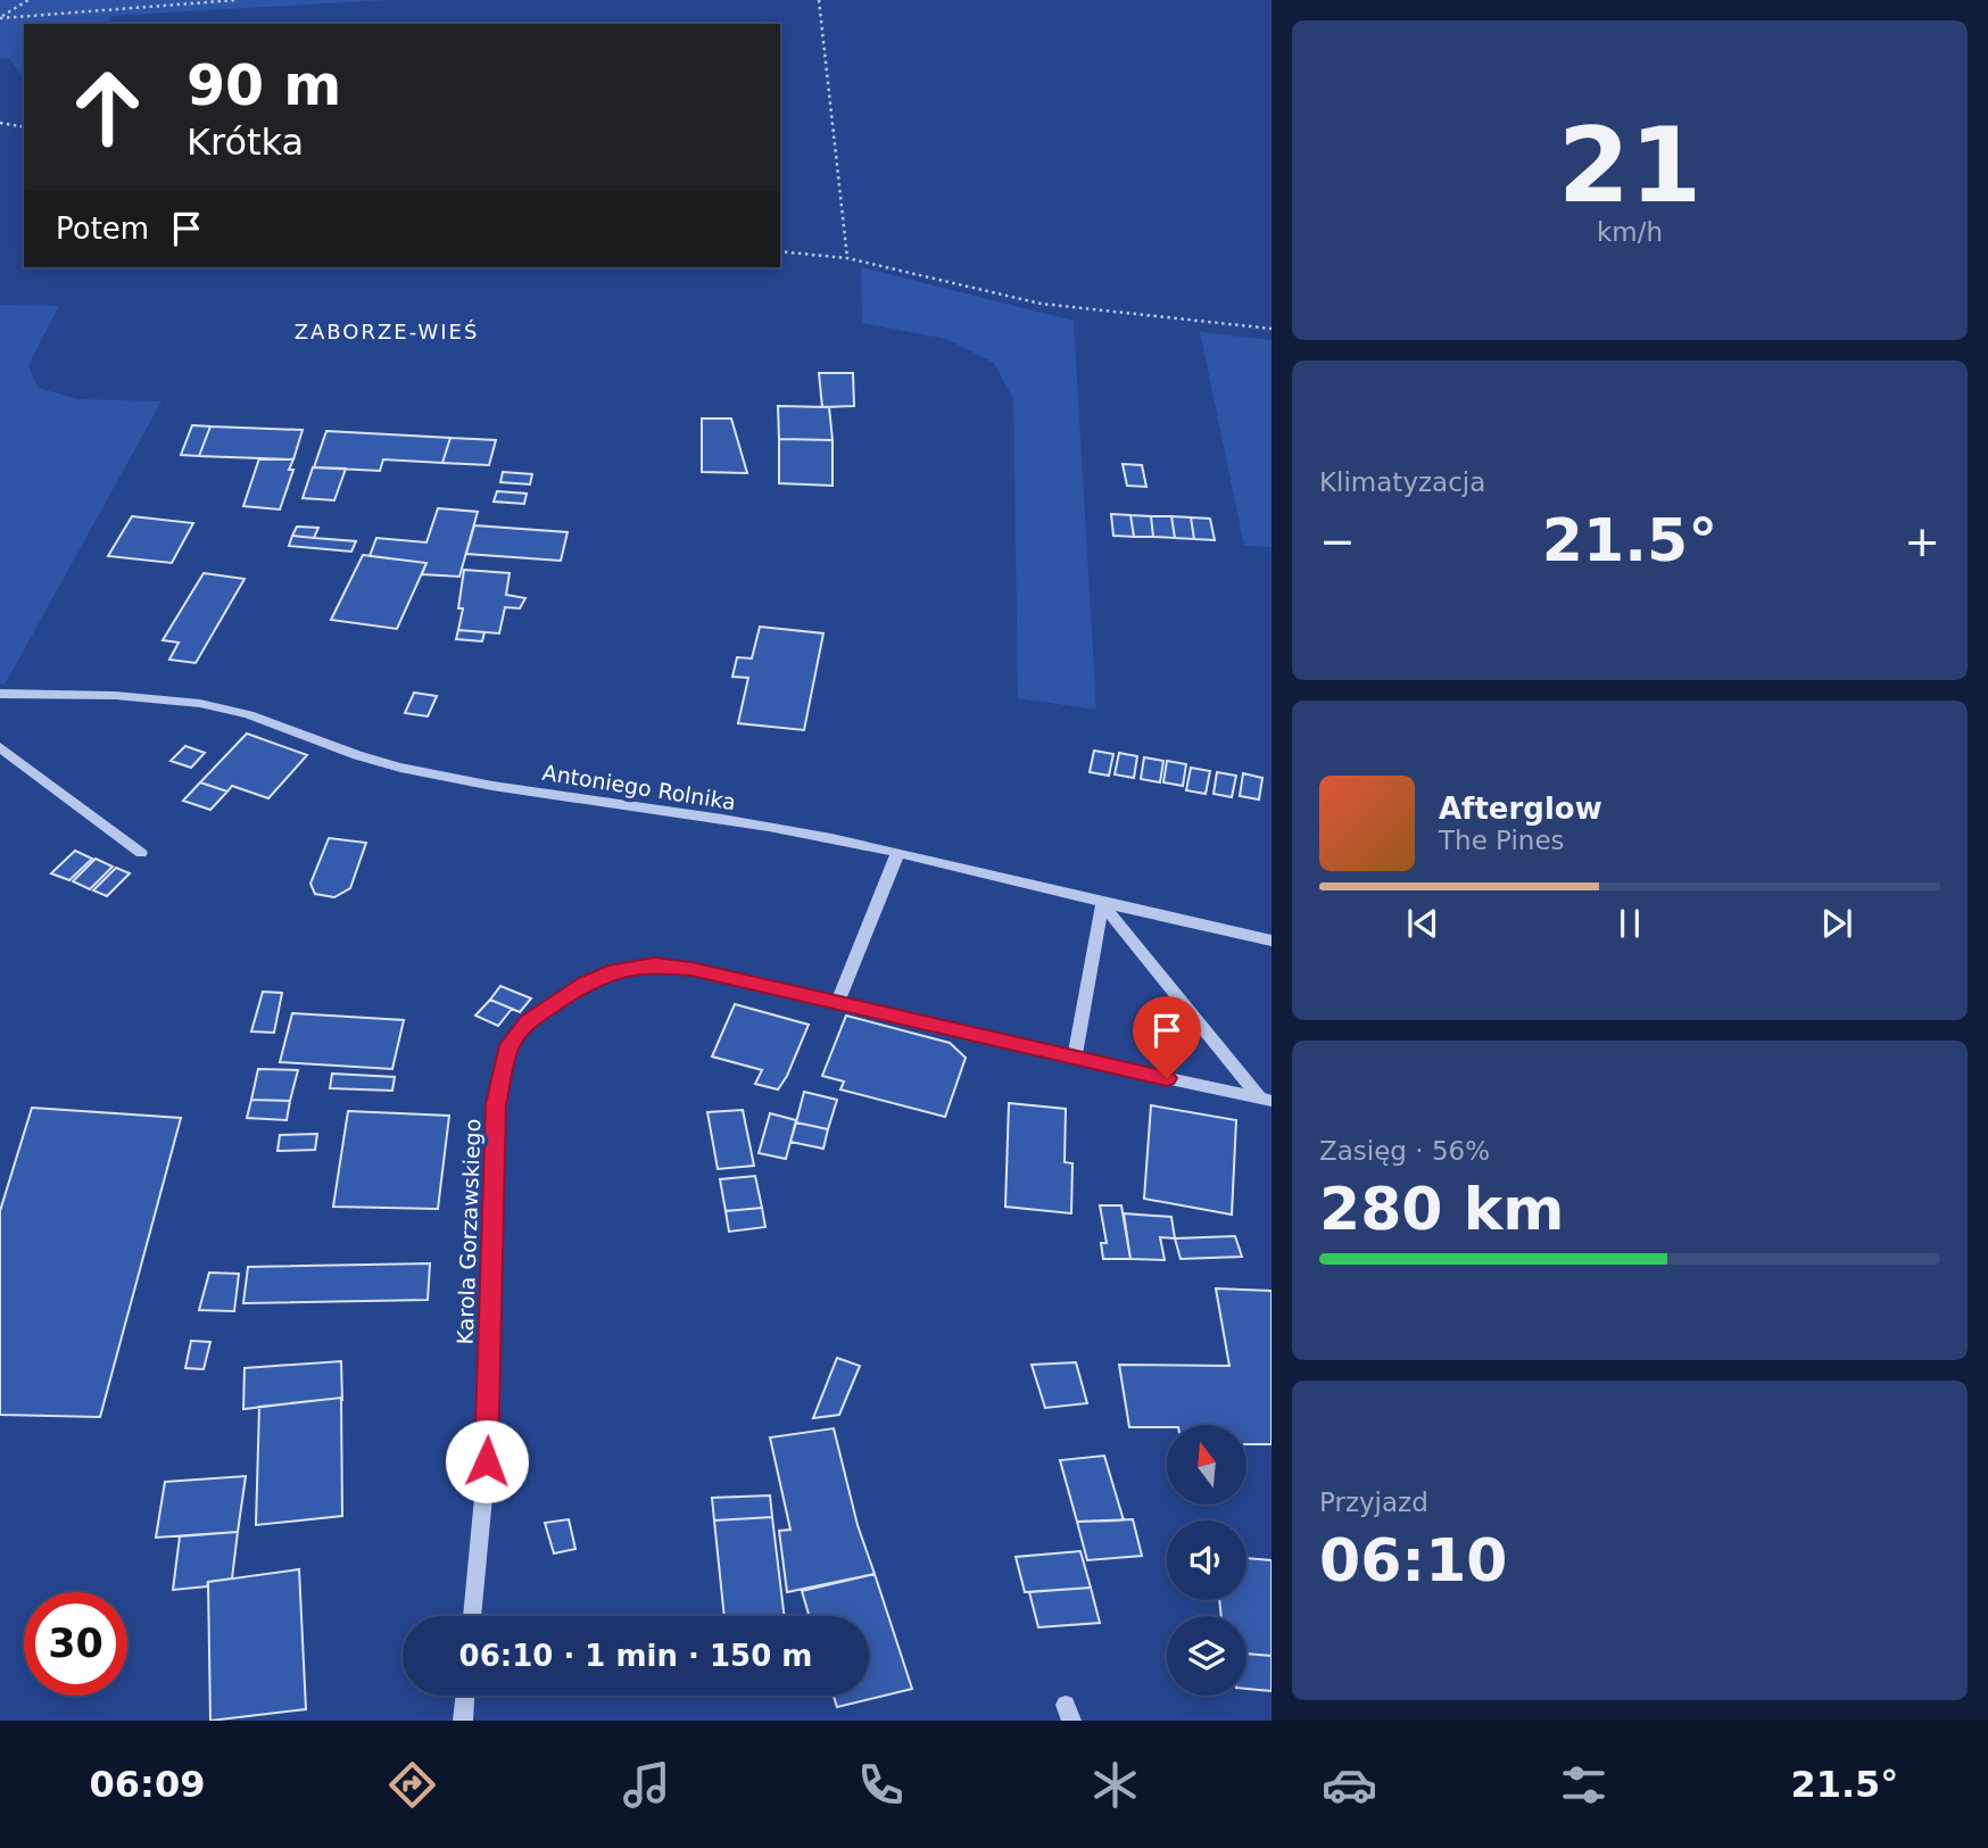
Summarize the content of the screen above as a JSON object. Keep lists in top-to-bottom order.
{
  "streets": {
    "street": ["Antoniego Rolnika", "Karola Gorzawskiego"]
  },
  "districts": ["ZABORZE-WIEŚ"],
  "north": "top",
  "page": {
    "tile": [
      ["21", "km/h"],
      "Klimatyzacja",
      ["Zasięg · 56%", "280 km"],
      ["Przyjazd", "06:10"]
    ],
    "turn": ["90 m", "Krótka"],
    "then": "Potem",
    "heat": ["−", "21.5°", "+"],
    "song": ["Afterglow", "The Pines"],
    "limit": "30",
    "trip": "06:10 · 1 min · 150 m",
    "tabs": ["06:09", "21.5°"]
  }
}
